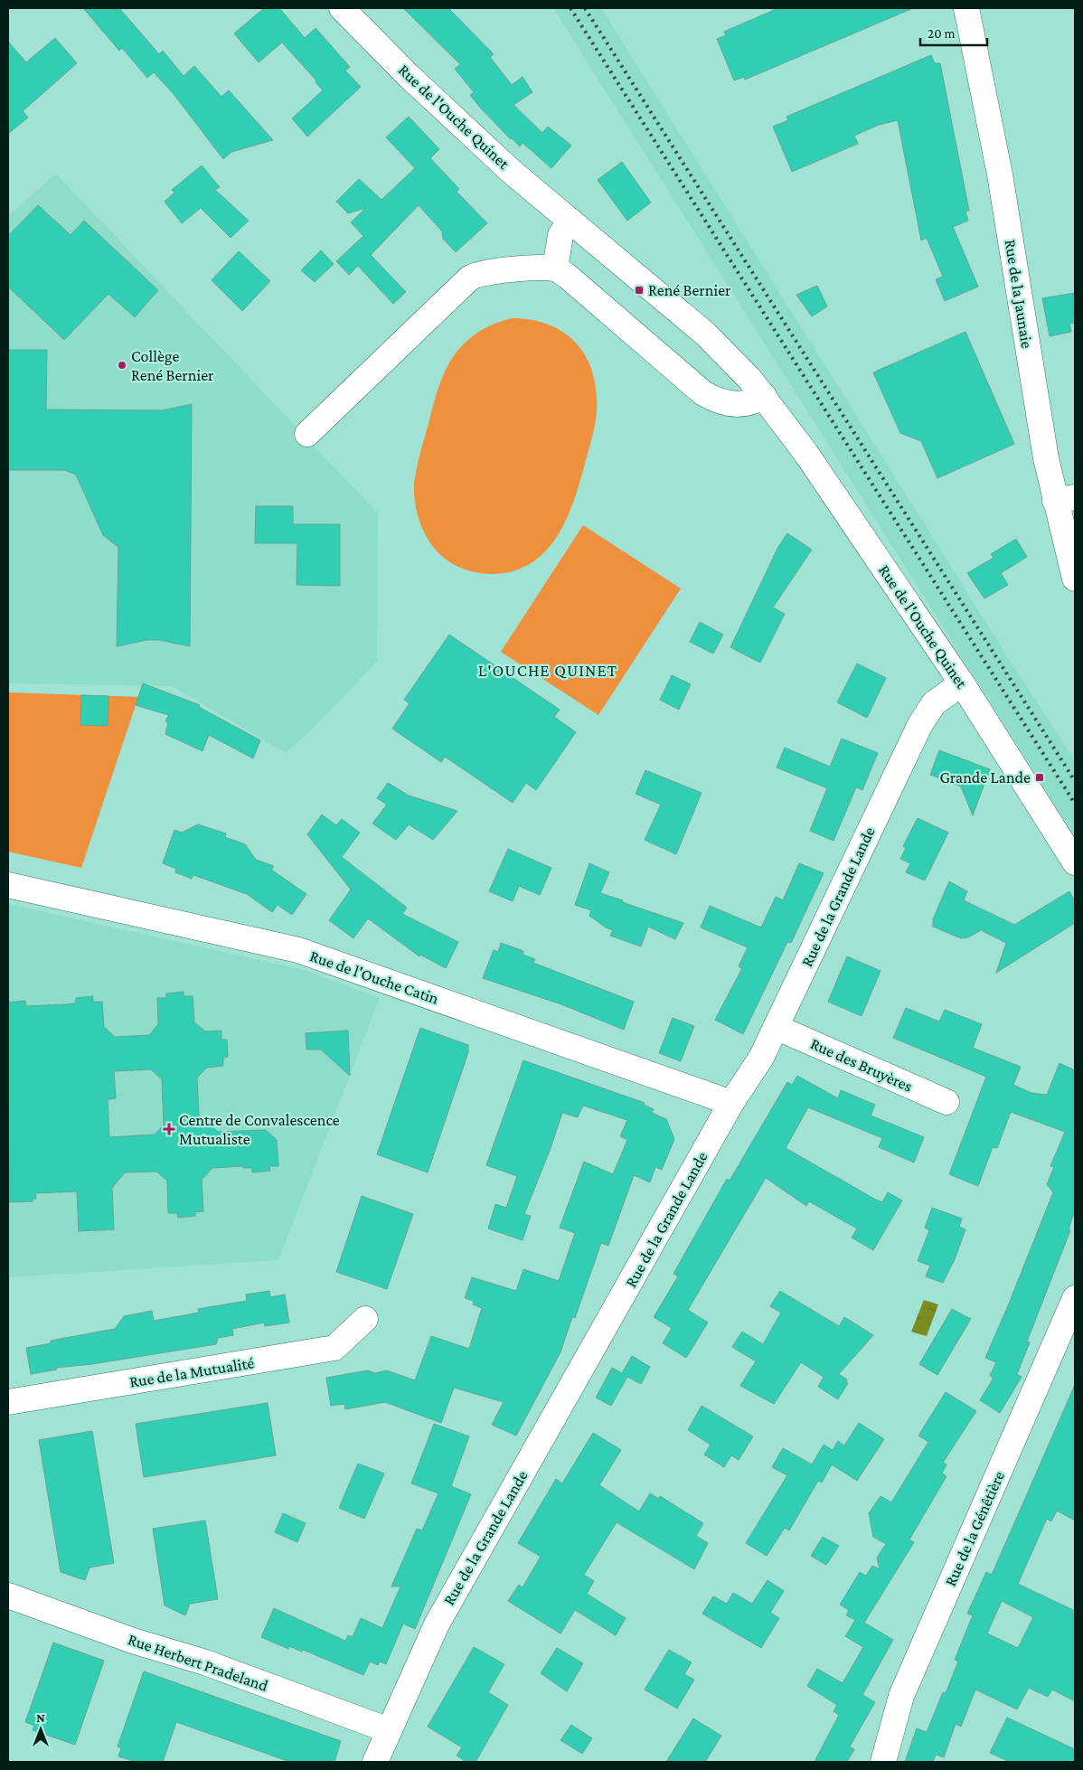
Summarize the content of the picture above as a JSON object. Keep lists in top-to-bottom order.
{
  "streets": {
    "street": [
      "Rue de l'Ouche Quinet",
      "Rue de la Jaunaie",
      "Rue de la Grande Lande",
      "Rue de l'Ouche Catin",
      "Rue des Bruyères",
      "Rue de la Mutualité",
      "Rue de la Génêtière",
      "Rue Herbert Pradeland"
    ]
  },
  "crossings": [
    ["Rue de l'Ouche Quinet", "Rue de la Grande Lande"],
    ["Rue de la Grande Lande", "Rue de l'Ouche Catin"],
    ["Rue de la Grande Lande", "Rue des Bruyères"],
    ["Rue de la Grande Lande", "Rue Herbert Pradeland"]
  ],
  "districts": ["L'OUCHE QUINET"],
  "places": {
    "transit": ["René Bernier", "Grande Lande"],
    "other": ["Collège René Bernier"],
    "health": ["Centre de Convalescence Mutualiste"]
  },
  "scale_bar": "20 m",
  "north": "top"
}
